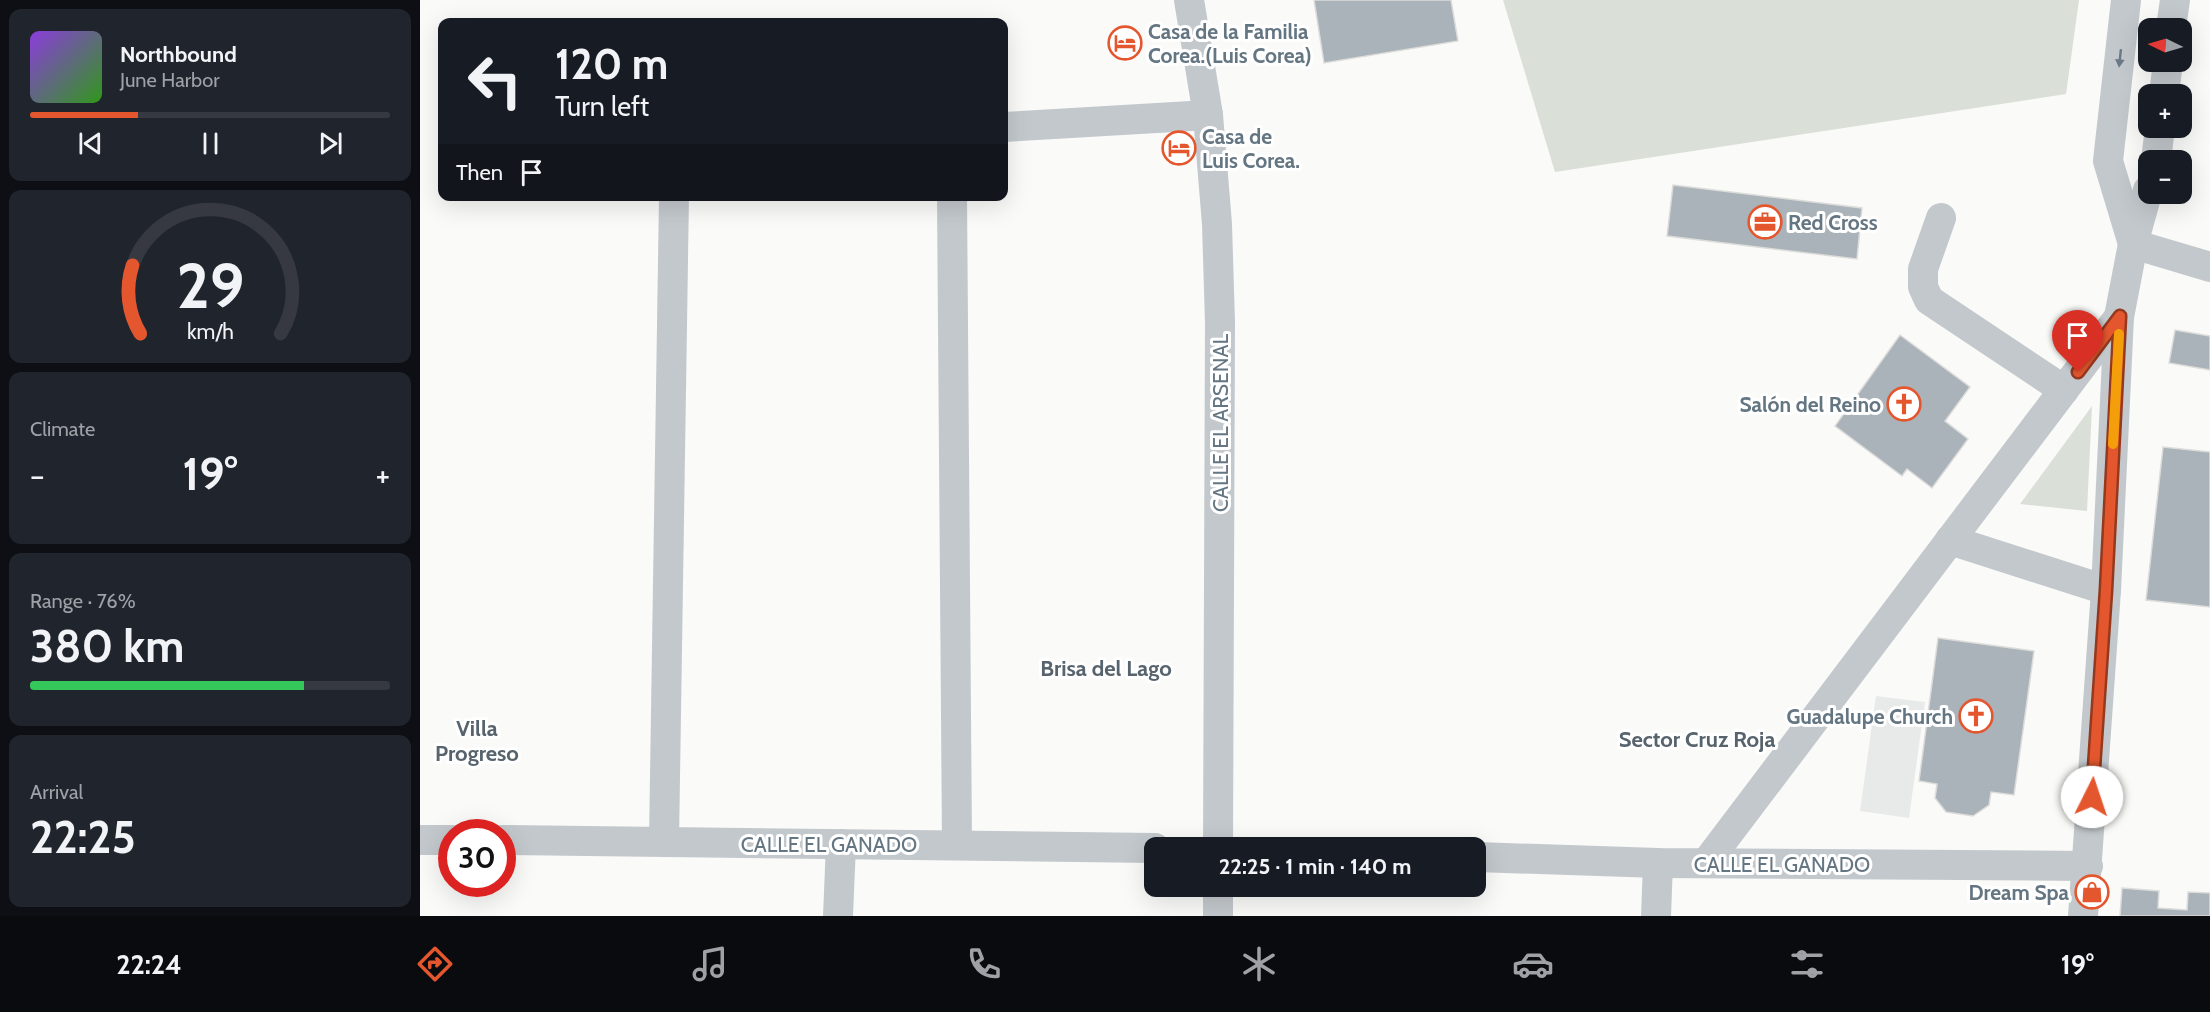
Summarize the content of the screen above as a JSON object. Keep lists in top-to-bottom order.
{
  "streets": {
    "street": ["CALLE EL ARSENAL", "CALLE EL GANADO"]
  },
  "districts": ["Brisa del Lago", "Villa Progreso", "Sector Cruz Roja"],
  "places": {
    "hotel": ["Casa de la Familia Corea.(Luis Corea)", "Casa de Luis Corea."],
    "office": ["Red Cross"],
    "church": ["Salón del Reino", "Guadalupe Church"],
    "shop": ["Dream Spa"]
  },
  "north": "left",
  "page": {
    "map_buttons": ["+", "−"],
    "turn": ["120 m", "Turn left"],
    "song": ["Northbound", "June Harbor"],
    "then": "Then",
    "tile": [
      "Climate",
      ["Range · 76%", "380 km"],
      ["Arrival", "22:25"]
    ],
    "heat": ["−", "19°", "+"],
    "limit": "30",
    "trip": "22:25 · 1 min · 140 m",
    "tabs": ["22:24", "19°"],
    "gauge": ["29", "km/h"]
  }
}
